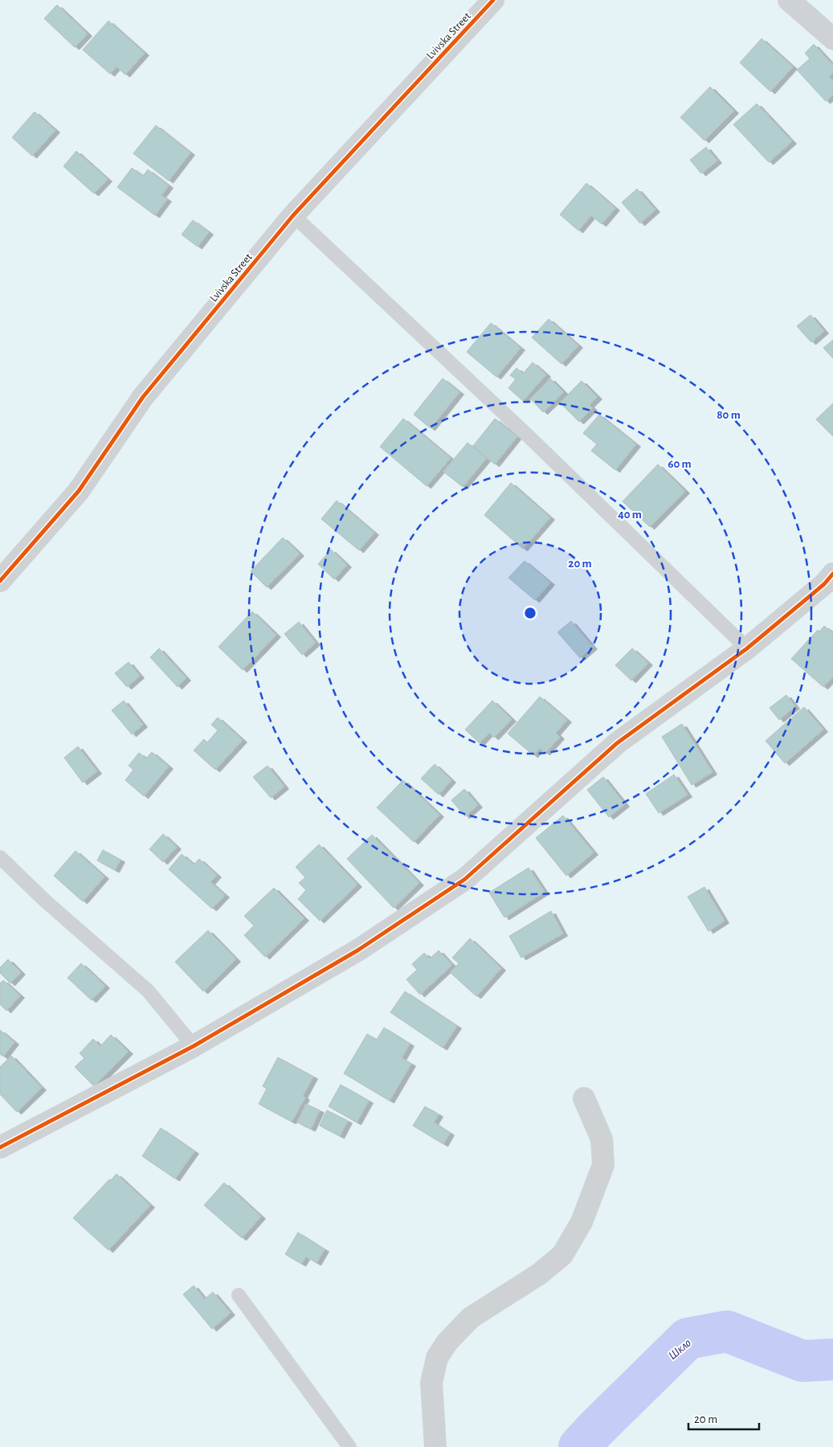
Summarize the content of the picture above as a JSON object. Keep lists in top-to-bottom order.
{
  "streets": {
    "street": ["Lvivska Street"]
  },
  "water": ["Шкло"],
  "scale_bar": "20 m",
  "rings": [
    "80 m",
    "60 m",
    "40 m",
    "20 m"
  ]
}
